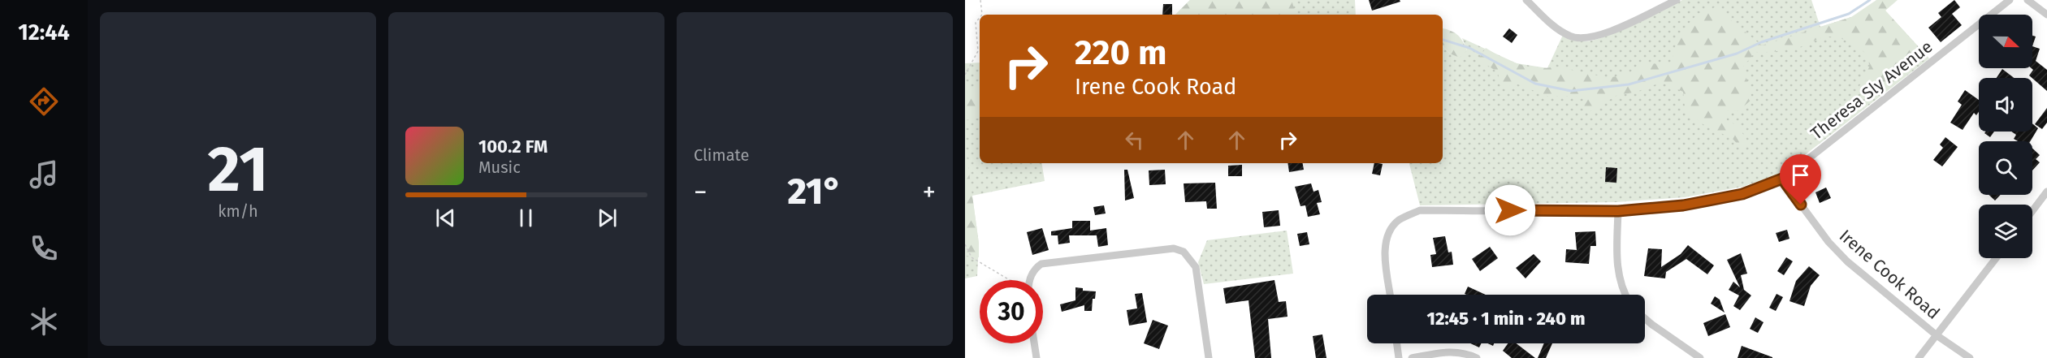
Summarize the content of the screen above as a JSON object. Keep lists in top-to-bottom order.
{
  "streets": {
    "street": ["Theresa Sly Avenue", "Irene Cook Road"]
  },
  "crossings": [
    ["Theresa Sly Avenue", "Irene Cook Road"]
  ],
  "north": "right",
  "page": {
    "tabs": "12:44",
    "tile": [
      ["21", "km/h"],
      "Climate"
    ],
    "turn": ["220 m", "Irene Cook Road"],
    "song": ["100.2 FM", "Music"],
    "heat": ["−", "21°", "+"],
    "limit": "30",
    "trip": "12:45 · 1 min · 240 m"
  }
}
